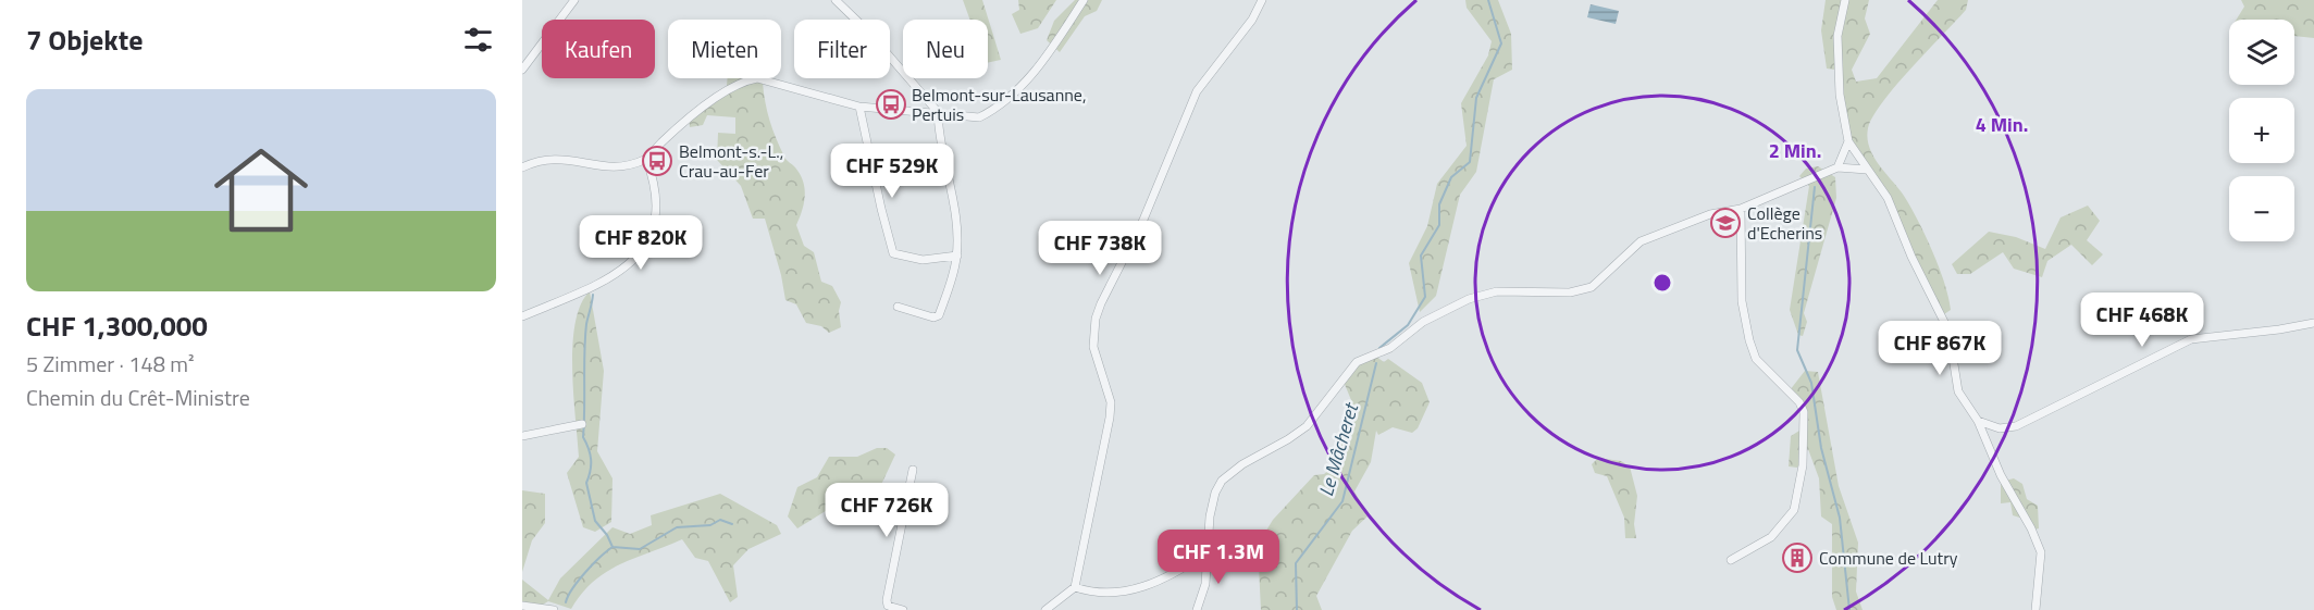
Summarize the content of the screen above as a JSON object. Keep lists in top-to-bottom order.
{
  "water": ["Le Mâcheret"],
  "places": {
    "bus stop": ["Belmont-sur-Lausanne, Pertuis", "Belmont-s.-L., Crau-au-Fer"],
    "school or university": ["Collège d'Echerins"],
    "building": ["Commune de Lutry"]
  },
  "page": {
    "heading": "7 Objekte",
    "map_buttons": ["+", "−"],
    "chip": [
      "Kaufen",
      "Mieten",
      "Filter",
      "Neu"
    ],
    "list": [
      {
        "name": "CHF 1,300,000",
        "note": "5 Zimmer · 148 m² · Chemin du Crêt-Ministre"
      }
    ],
    "price": [
      "CHF 529K",
      "CHF 820K",
      "CHF 738K",
      "CHF 468K",
      "CHF 867K",
      "CHF 726K",
      "CHF 1.3M"
    ]
  },
  "rings": ["4 Min.", "2 Min."]
}
